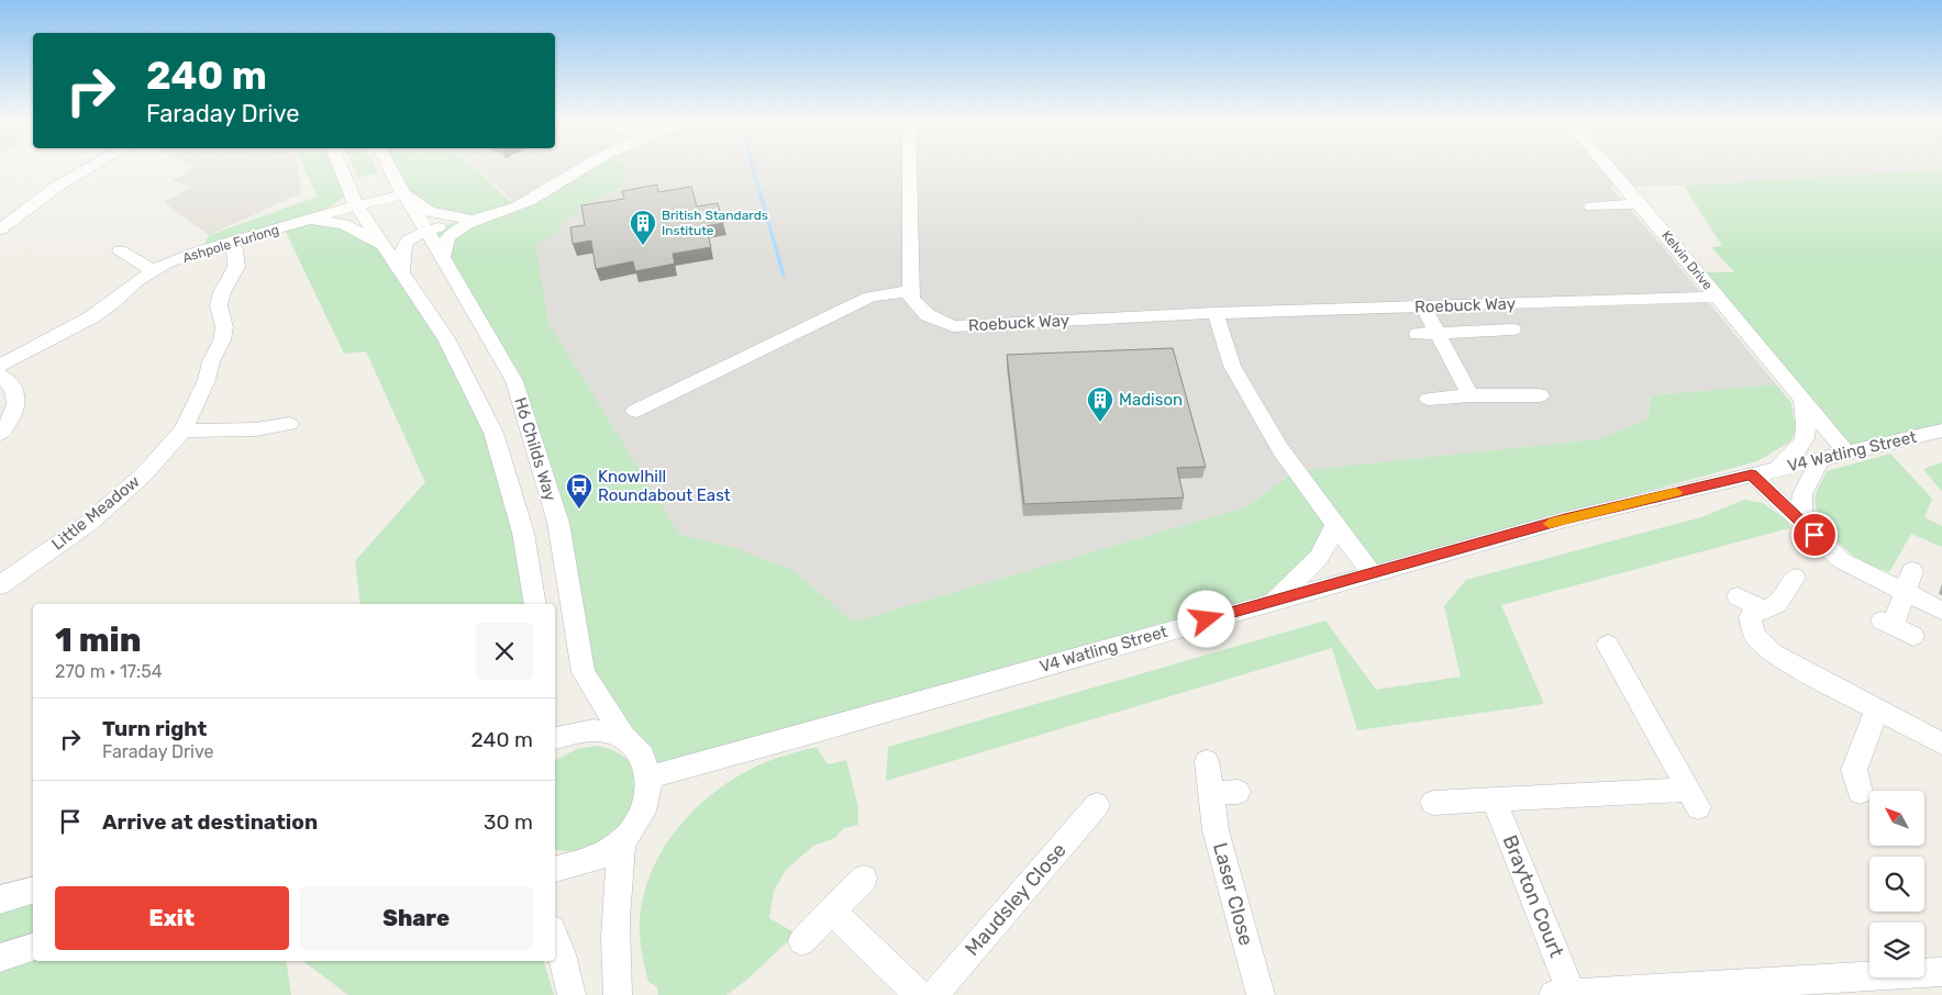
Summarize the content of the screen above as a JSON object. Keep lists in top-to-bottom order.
{
  "streets": {
    "street": [
      "Ashpole Furlong",
      "Kelvin Drive",
      "Roebuck Way",
      "H6 Childs Way",
      "V4 Watling Street",
      "Little Meadow",
      "Laser Close",
      "Brayton Court",
      "Maudsley Close"
    ]
  },
  "crossings": [
    ["Ashpole Furlong", "H6 Childs Way"],
    ["Ashpole Furlong", "Little Meadow"],
    ["Kelvin Drive", "Roebuck Way"],
    ["Kelvin Drive", "V4 Watling Street"]
  ],
  "places": {
    "building": ["British Standards Institute", "Madison"],
    "bus stop": ["Knowlhill Roundabout East"]
  },
  "north": "top left",
  "page": {
    "turn": ["240 m", "Faraday Drive"],
    "heading": ["1 min", "270 m · 17:54"],
    "list": [
      {
        "name": "Turn right",
        "note": "Faraday Drive",
        "value": "240 m"
      },
      {
        "name": "Arrive at destination",
        "value": "30 m"
      }
    ],
    "buttons": ["Exit", "Share"]
  }
}
